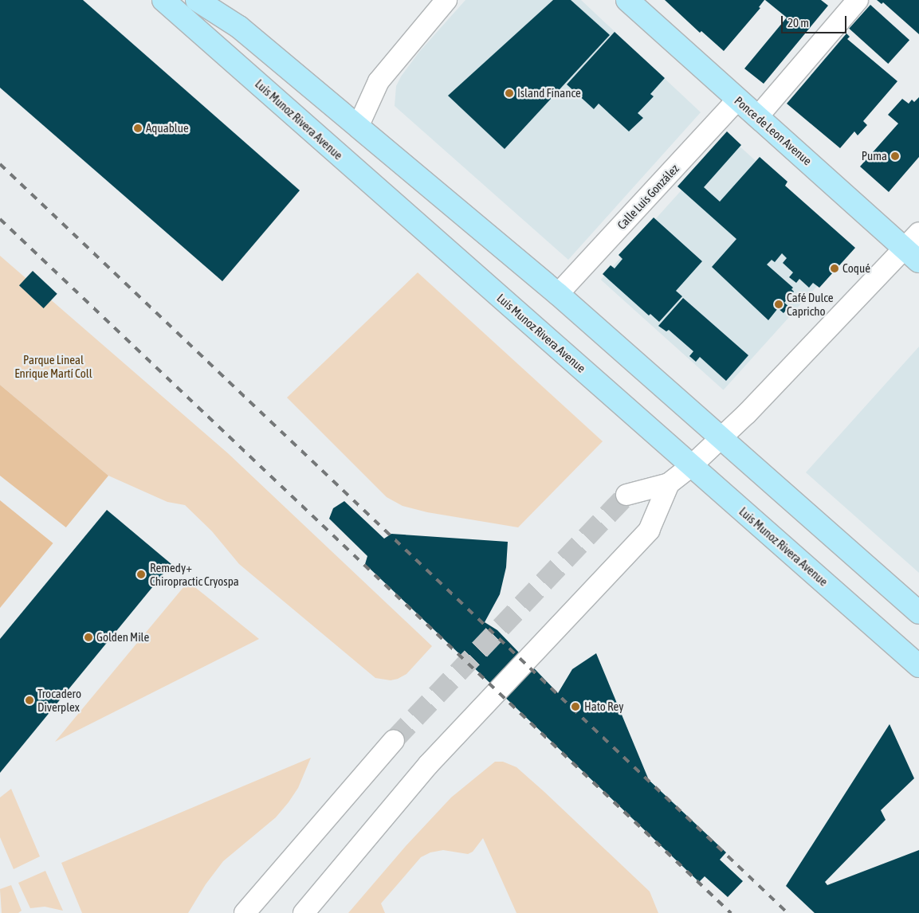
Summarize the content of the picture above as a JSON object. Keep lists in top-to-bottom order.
{
  "streets": {
    "main road": ["Luis Munoz Rivera Avenue", "Ponce de Leon Avenue"],
    "street": ["Calle Luis González"]
  },
  "crossings": [
    ["Ponce de Leon Avenue", "Calle Luis González"]
  ],
  "parks": ["Parque Lineal Enrique Martí Coll"],
  "places": [
    "Island Finance",
    "Aquablue",
    "Puma",
    "Coqué",
    "Café Dulce Capricho",
    "Remedy+ Chiropractic Cryospa",
    "Golden Mile",
    "Trocadero Diverplex",
    "Hato Rey"
  ],
  "scale_bar": "20 m"
}
